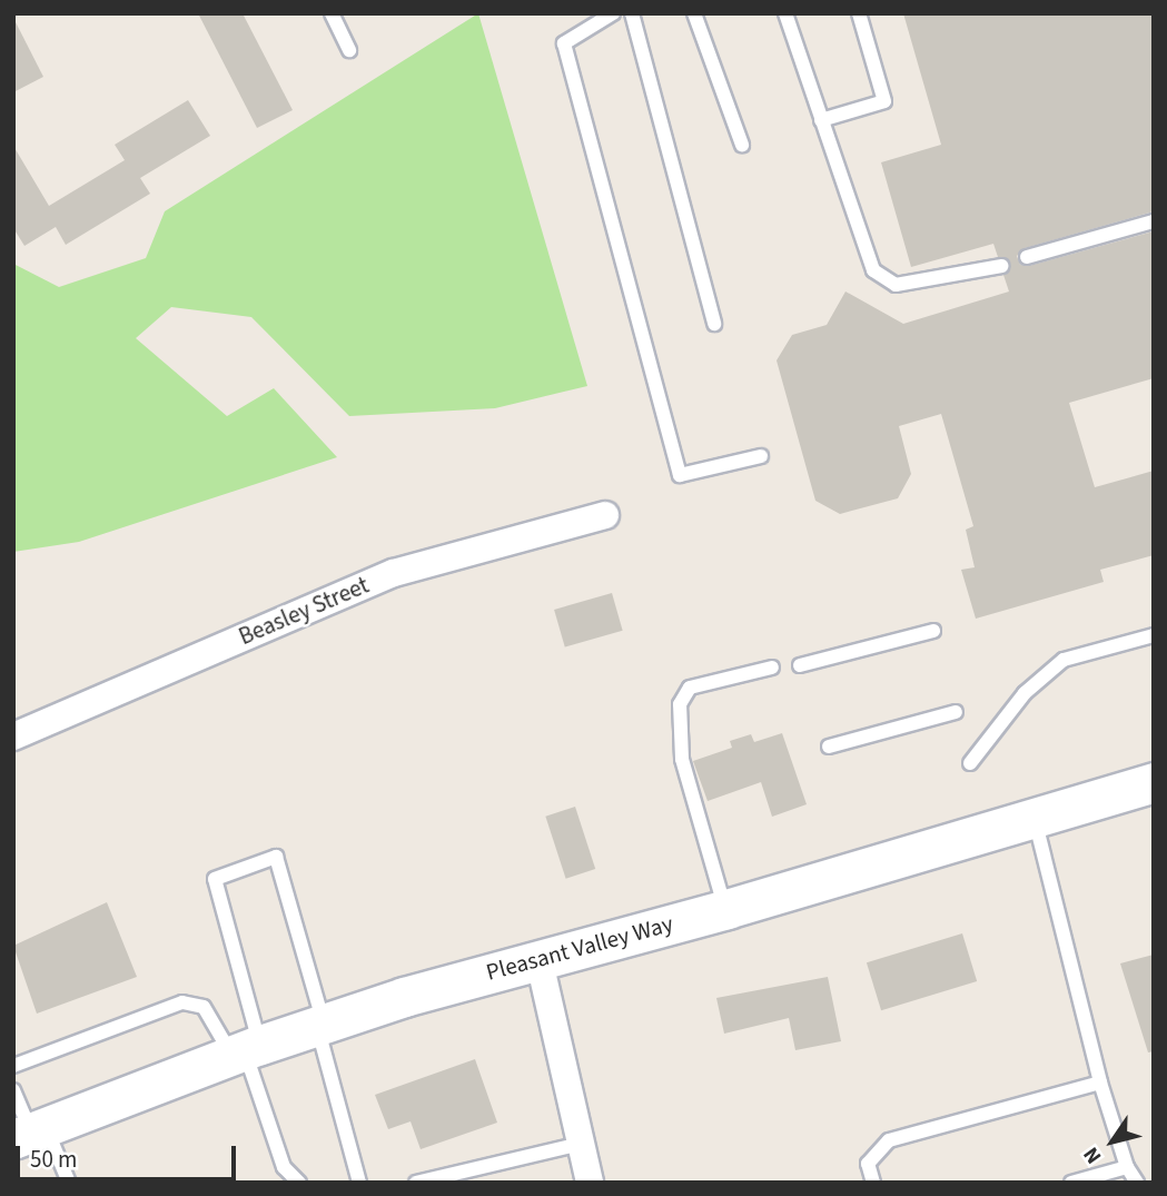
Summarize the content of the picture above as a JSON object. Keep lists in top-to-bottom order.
{
  "streets": {
    "main road": ["Pleasant Valley Way"],
    "street": ["Beasley Street"]
  },
  "scale_bar": "50 m",
  "north": "bottom left"
}
